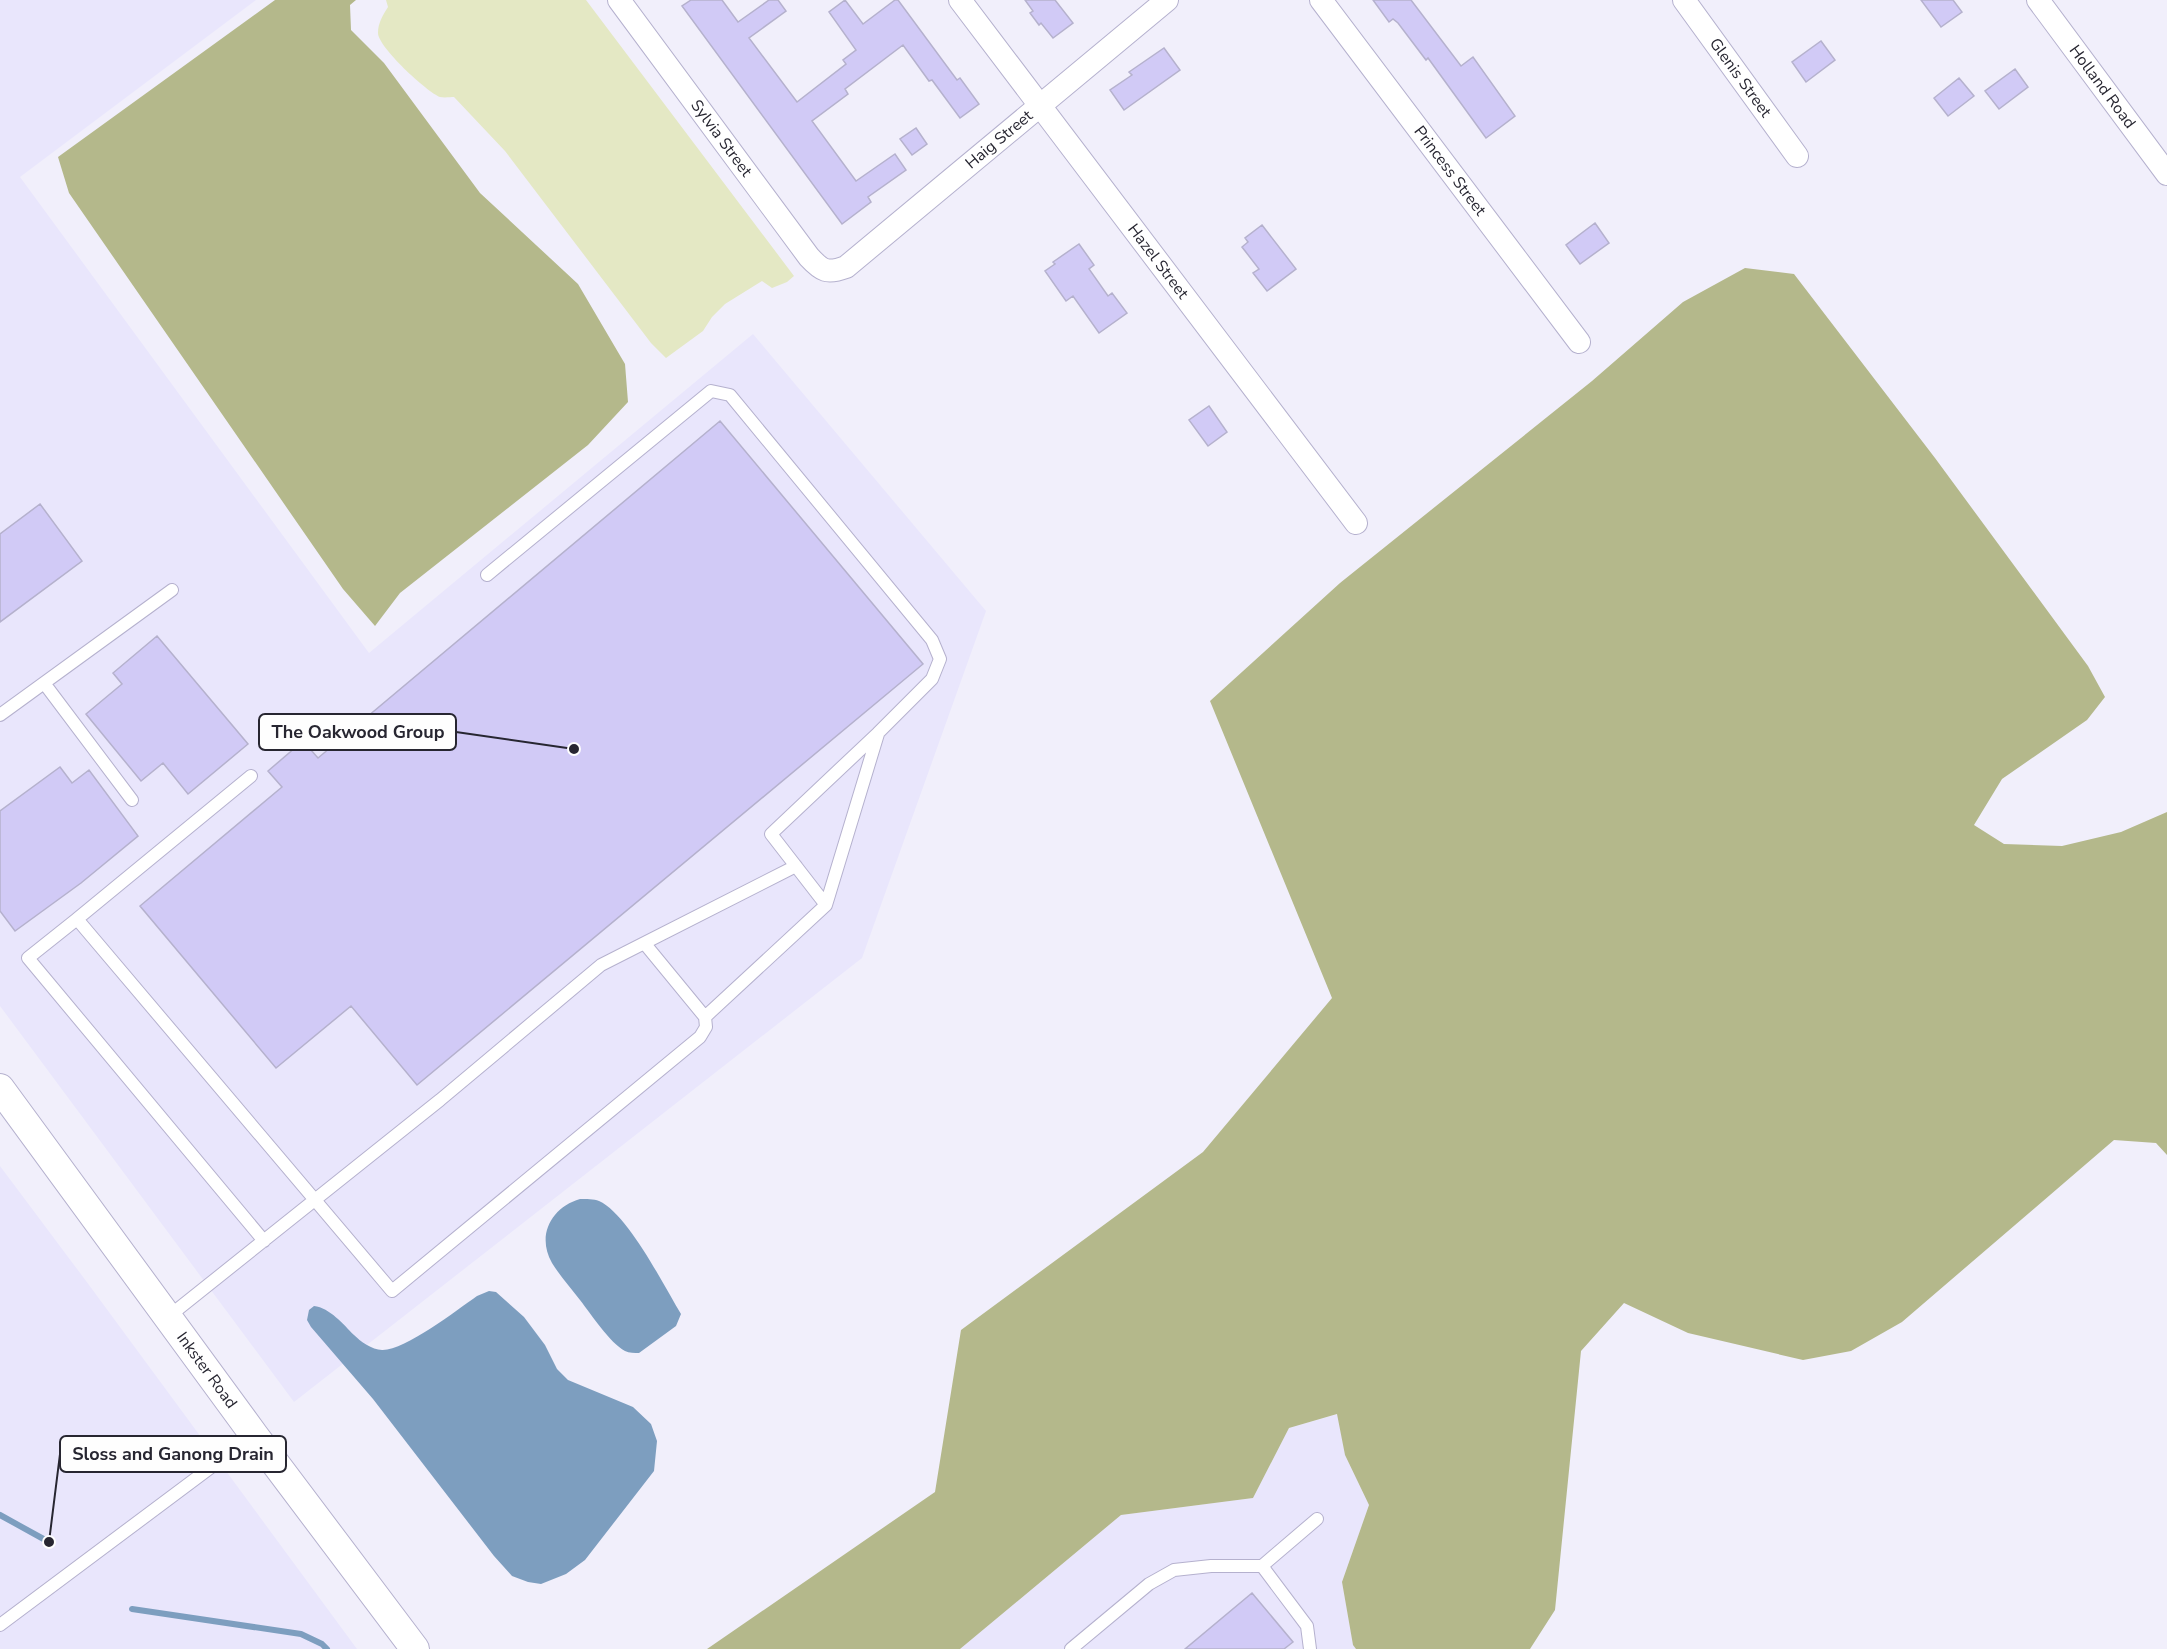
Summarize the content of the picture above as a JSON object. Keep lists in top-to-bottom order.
{
  "streets": {
    "street": [
      "Glenis Street",
      "Holland Road",
      "Sylvia Street",
      "Haig Street",
      "Princess Street",
      "Hazel Street",
      "Inkster Road"
    ]
  },
  "crossings": [
    ["Sylvia Street", "Haig Street"],
    ["Haig Street", "Hazel Street"]
  ],
  "places": ["The Oakwood Group", "Sloss and Ganong Drain"]
}
